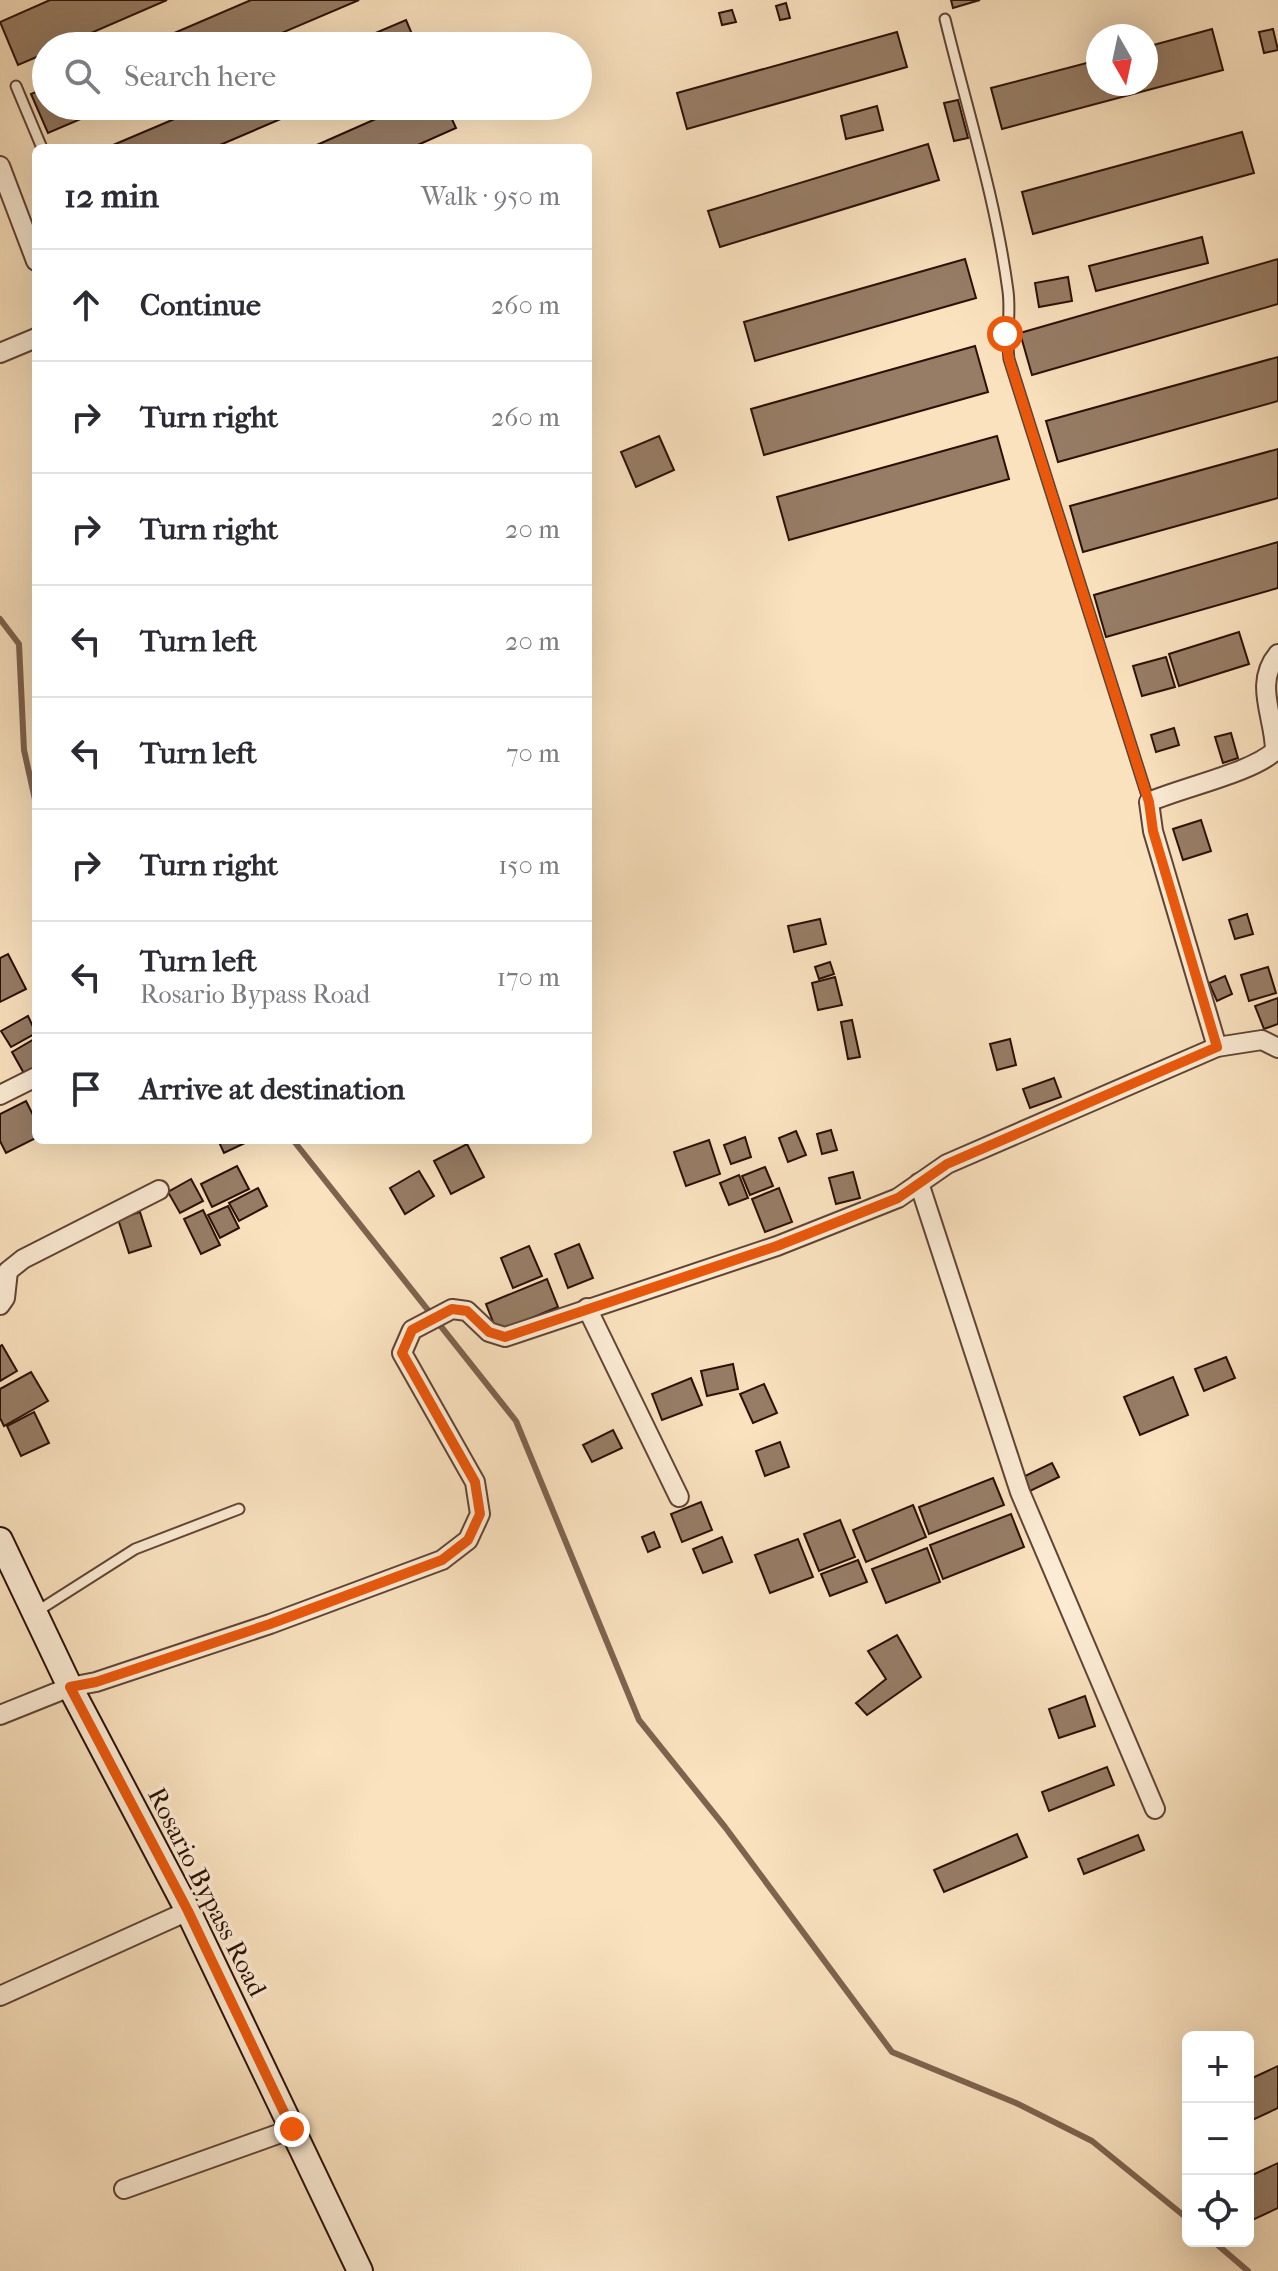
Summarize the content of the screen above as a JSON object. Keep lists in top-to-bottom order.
{
  "streets": {
    "main road": ["Rosario Bypass Road"]
  },
  "north": "bottom",
  "page": {
    "search": "Search here",
    "heading": ["12 min", "Walk · 950 m"],
    "list": [
      ["Continue", "260 m"],
      ["Turn right", "260 m"],
      ["Turn right", "20 m"],
      ["Turn left", "20 m"],
      ["Turn left", "70 m"],
      ["Turn right", "150 m"],
      ["Turn left", "Rosario Bypass Road", "170 m"],
      "Arrive at destination"
    ],
    "map_buttons": ["+", "−"]
  }
}
